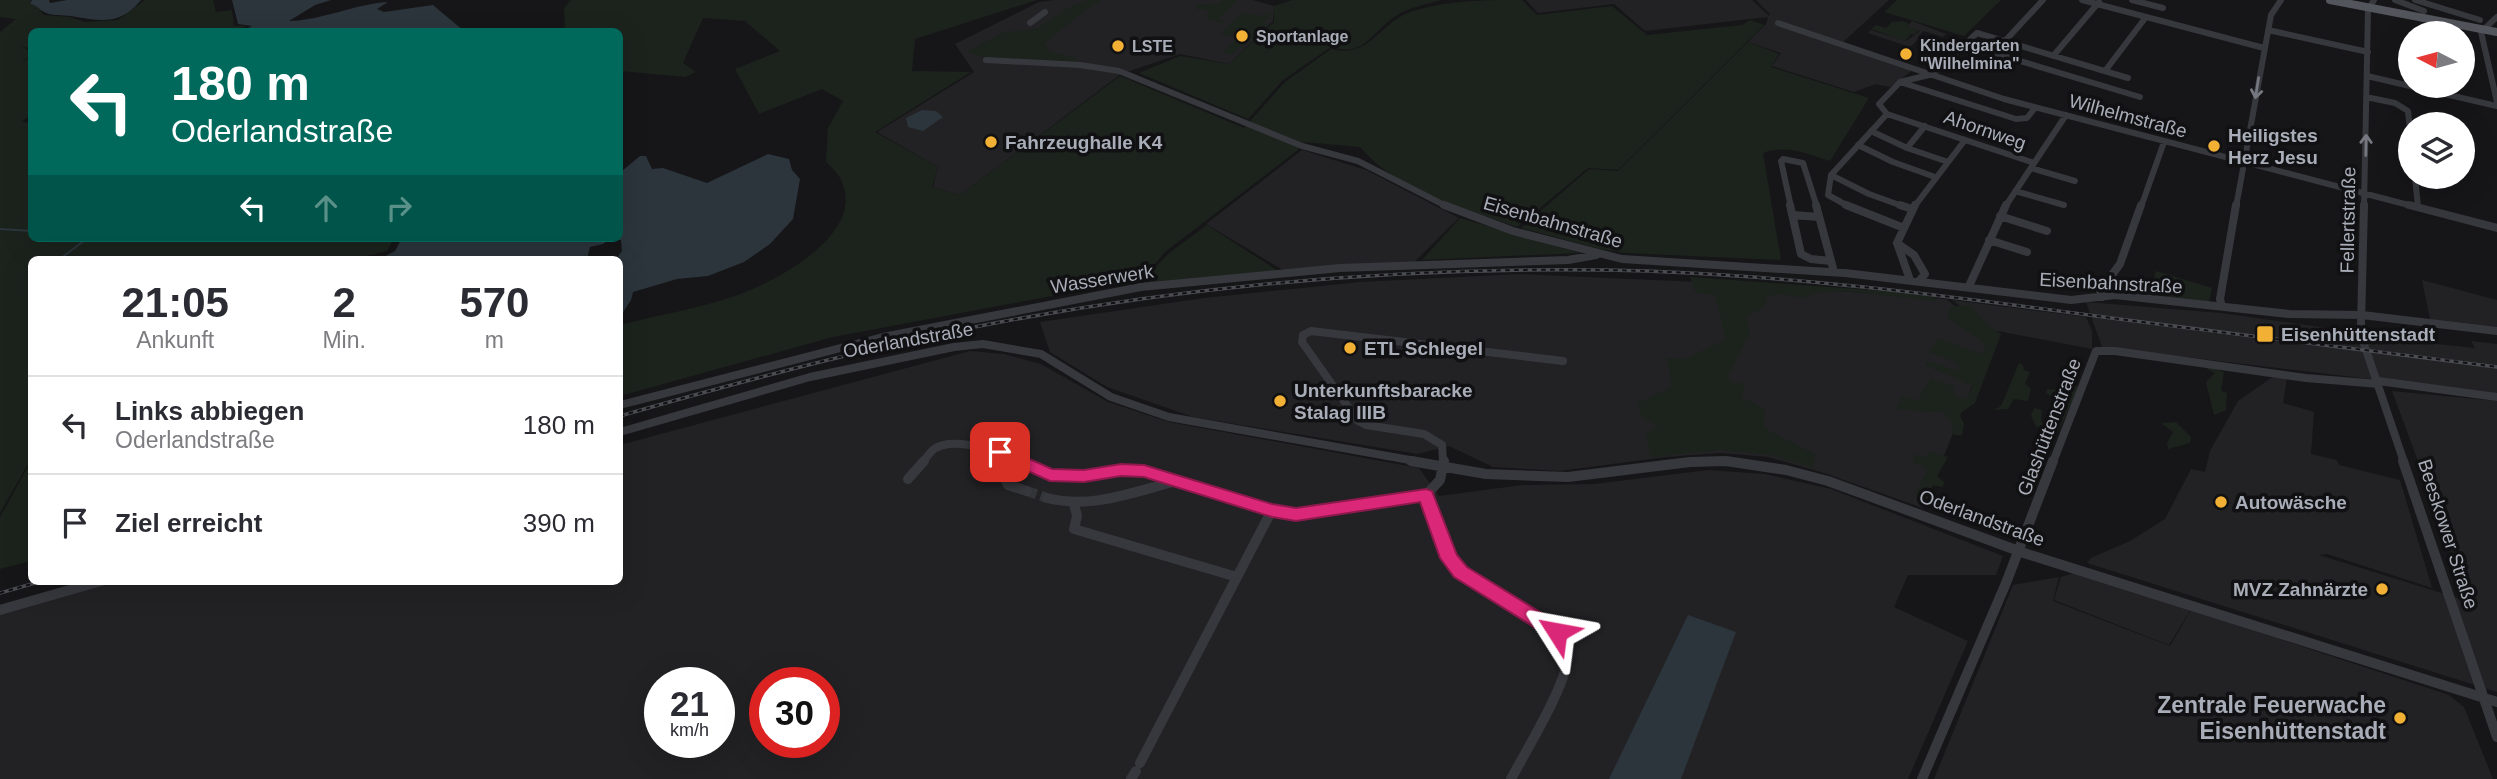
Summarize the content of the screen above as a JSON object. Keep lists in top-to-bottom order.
{
  "streets": {
    "street": [
      "Wilhelmstraße",
      "Ahornweg",
      "Fellertstraße",
      "Eisenbahnstraße",
      "Wasserwerk",
      "Oderlandstraße",
      "Glashüttenstraße",
      "Beeskower Straße"
    ]
  },
  "crossings": [
    ["Wilhelmstraße", "Ahornweg"],
    ["Wilhelmstraße", "Fellertstraße"],
    ["Ahornweg", "Eisenbahnstraße"],
    ["Fellertstraße", "Eisenbahnstraße"],
    ["Fellertstraße", "Beeskower Straße"],
    ["Eisenbahnstraße", "Wasserwerk"],
    ["Oderlandstraße", "Glashüttenstraße"],
    ["Oderlandstraße", "Beeskower Straße"],
    ["Glashüttenstraße", "Beeskower Straße"]
  ],
  "places": {
    "other": [
      "Sportanlage",
      "LSTE",
      "Kindergarten \"Wilhelmina\"",
      "Fahrzeughalle K4",
      "Heiligstes Herz Jesu",
      "ETL Schlegel",
      "Unterkunftsbaracke Stalag IIIB",
      "Autowäsche",
      "MVZ Zahnärzte",
      "Zentrale Feuerwache Eisenhüttenstadt"
    ],
    "transit": ["Eisenhüttenstadt"]
  },
  "north": "left",
  "page": {
    "turn": ["180 m", "Oderlandstraße"],
    "eta": [
      "21:05",
      "Ankunft",
      "2",
      "Min.",
      "570",
      "m"
    ],
    "list": [
      {
        "name": "Links abbiegen",
        "note": "Oderlandstraße",
        "value": "180 m"
      },
      {
        "name": "Ziel erreicht",
        "value": "390 m"
      }
    ],
    "speed": "21 km/h",
    "limit": "30"
  }
}
